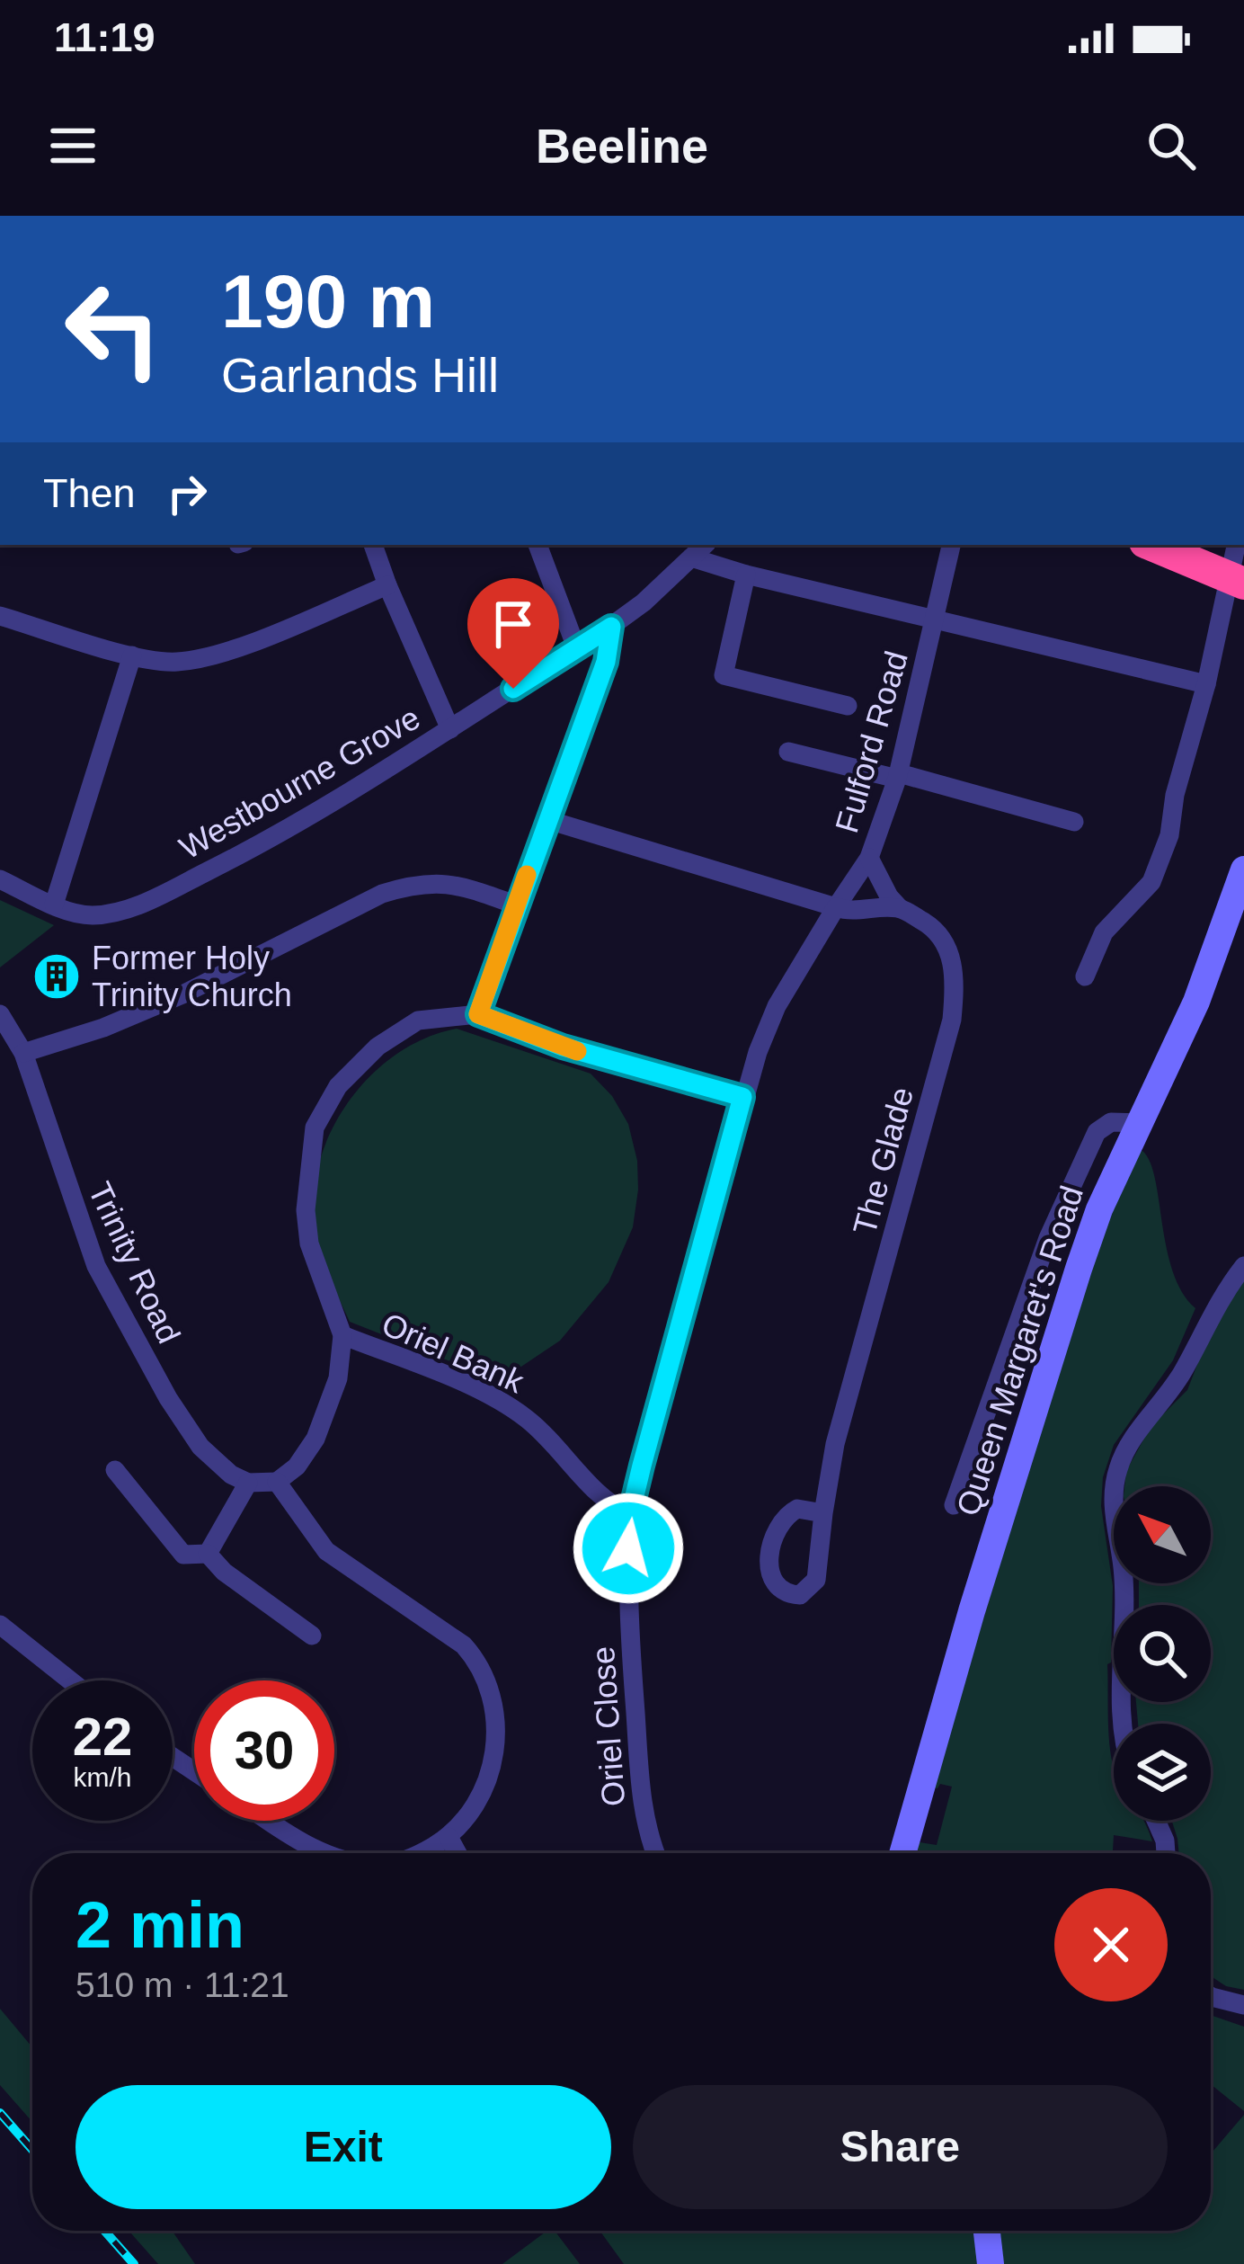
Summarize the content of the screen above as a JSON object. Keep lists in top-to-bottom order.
{
  "streets": {
    "main road": ["Queen Margaret's Road"],
    "street": [
      "Fulford Road",
      "Westbourne Grove",
      "The Glade",
      "Trinity Road",
      "Oriel Bank",
      "Oriel Close"
    ]
  },
  "crossings": [
    ["Fulford Road", "Oriel Close"],
    ["Oriel Bank", "Oriel Close"]
  ],
  "places": {
    "building": ["Former Holy Trinity Church"]
  },
  "north": "top left",
  "page": {
    "status": "11:19",
    "header": "Beeline",
    "turn": ["190 m", "Garlands Hill"],
    "then": "Then",
    "speed": "22 km/h",
    "limit": "30",
    "heading": ["2 min", "510 m · 11:21"],
    "buttons": ["Exit", "Share"]
  }
}
